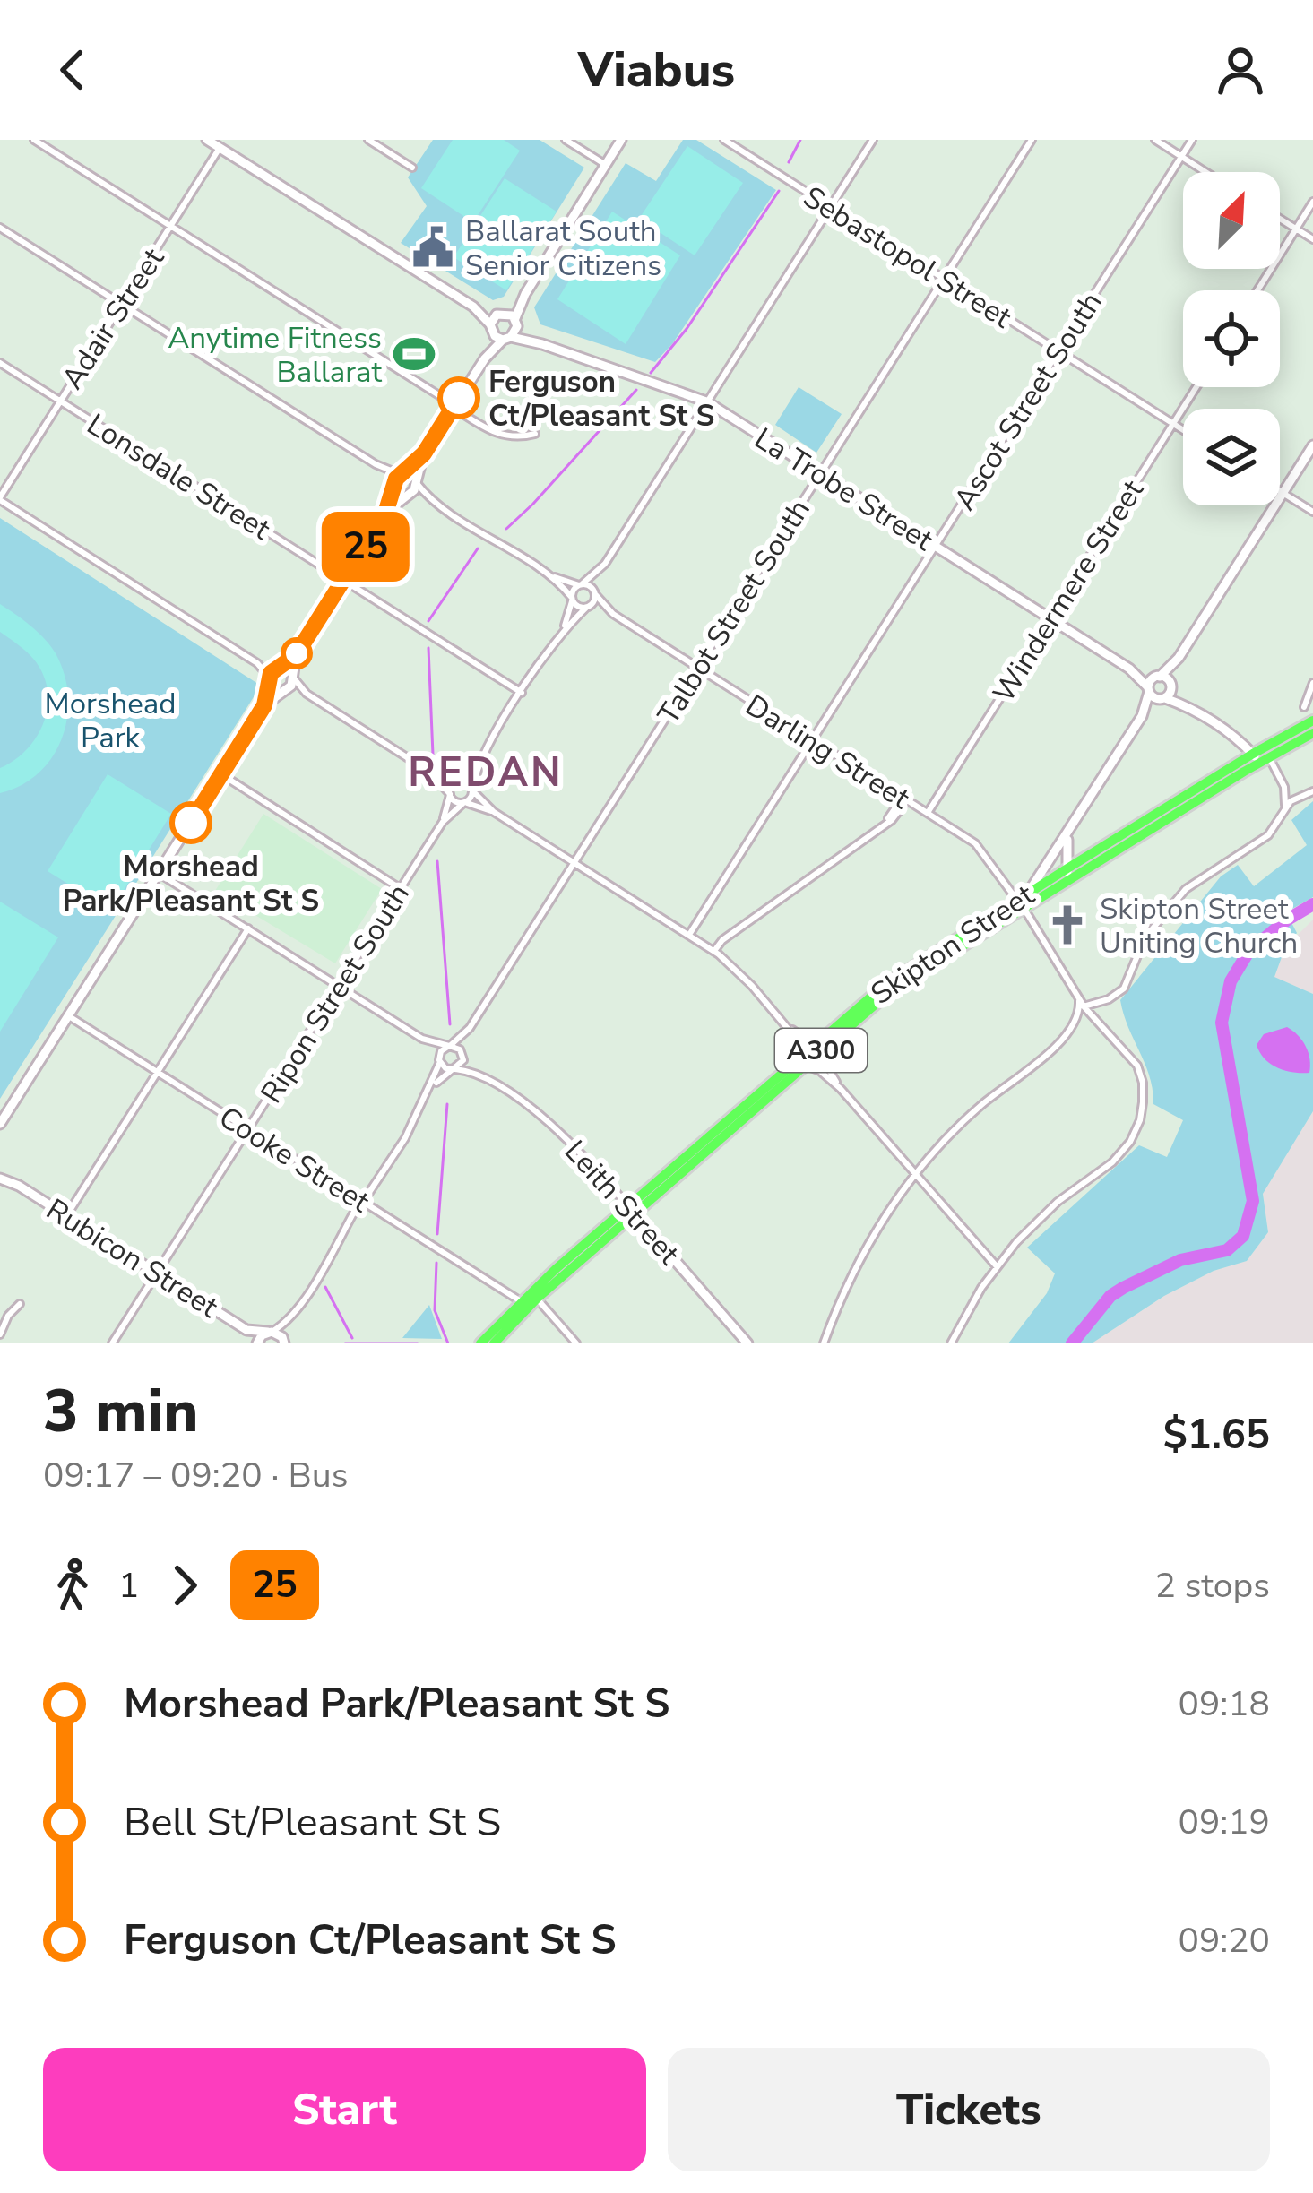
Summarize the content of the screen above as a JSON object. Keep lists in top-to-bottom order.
{
  "streets": {
    "highway": ["Skipton Street", "A300"],
    "main road": ["La Trobe Street", "Leith Street", "Rubicon Street"],
    "street": [
      "Sebastopol Street",
      "Adair Street",
      "Ascot Street South",
      "Lonsdale Street",
      "Windermere Street",
      "Talbot Street South",
      "Darling Street",
      "Ripon Street South",
      "Cooke Street"
    ]
  },
  "crossings": [
    ["Sebastopol Street", "Ascot Street South"],
    ["Sebastopol Street", "Windermere Street"],
    ["Sebastopol Street", "Talbot Street South"],
    ["Adair Street", "Lonsdale Street"],
    ["Ascot Street South", "La Trobe Street"],
    ["Ascot Street South", "Darling Street"],
    ["La Trobe Street", "Windermere Street"],
    ["La Trobe Street", "Talbot Street South"],
    ["Windermere Street", "Darling Street"],
    ["Talbot Street South", "Darling Street"],
    ["Talbot Street South", "Leith Street"],
    ["Darling Street", "Skipton Street"],
    ["Skipton Street", "Cooke Street"],
    ["Skipton Street", "Leith Street"],
    ["Ripon Street South", "Cooke Street"],
    ["Ripon Street South", "Rubicon Street"]
  ],
  "districts": ["REDAN"],
  "parks": ["Morshead Park"],
  "places": {
    "public building": ["Ballarat South Senior Citizens"],
    "sports": ["Anytime Fitness Ballarat"],
    "other": ["Ferguson Ct/Pleasant St S", "Morshead Park/Pleasant St S"],
    "church": ["Skipton Street Uniting Church"]
  },
  "lines": ["bus line 25"],
  "north": "top right",
  "page": {
    "header": "Viabus",
    "on_map": "25",
    "heading": ["3 min", "09:17 – 09:20 · Bus", "$1.65"],
    "legs": ["1", "25", "2 stops"],
    "list": [
      {
        "name": "Morshead Park/Pleasant St S",
        "value": "09:18"
      },
      {
        "name": "Bell St/Pleasant St S",
        "value": "09:19"
      },
      {
        "name": "Ferguson Ct/Pleasant St S",
        "value": "09:20"
      }
    ],
    "buttons": ["Start", "Tickets"]
  }
}
